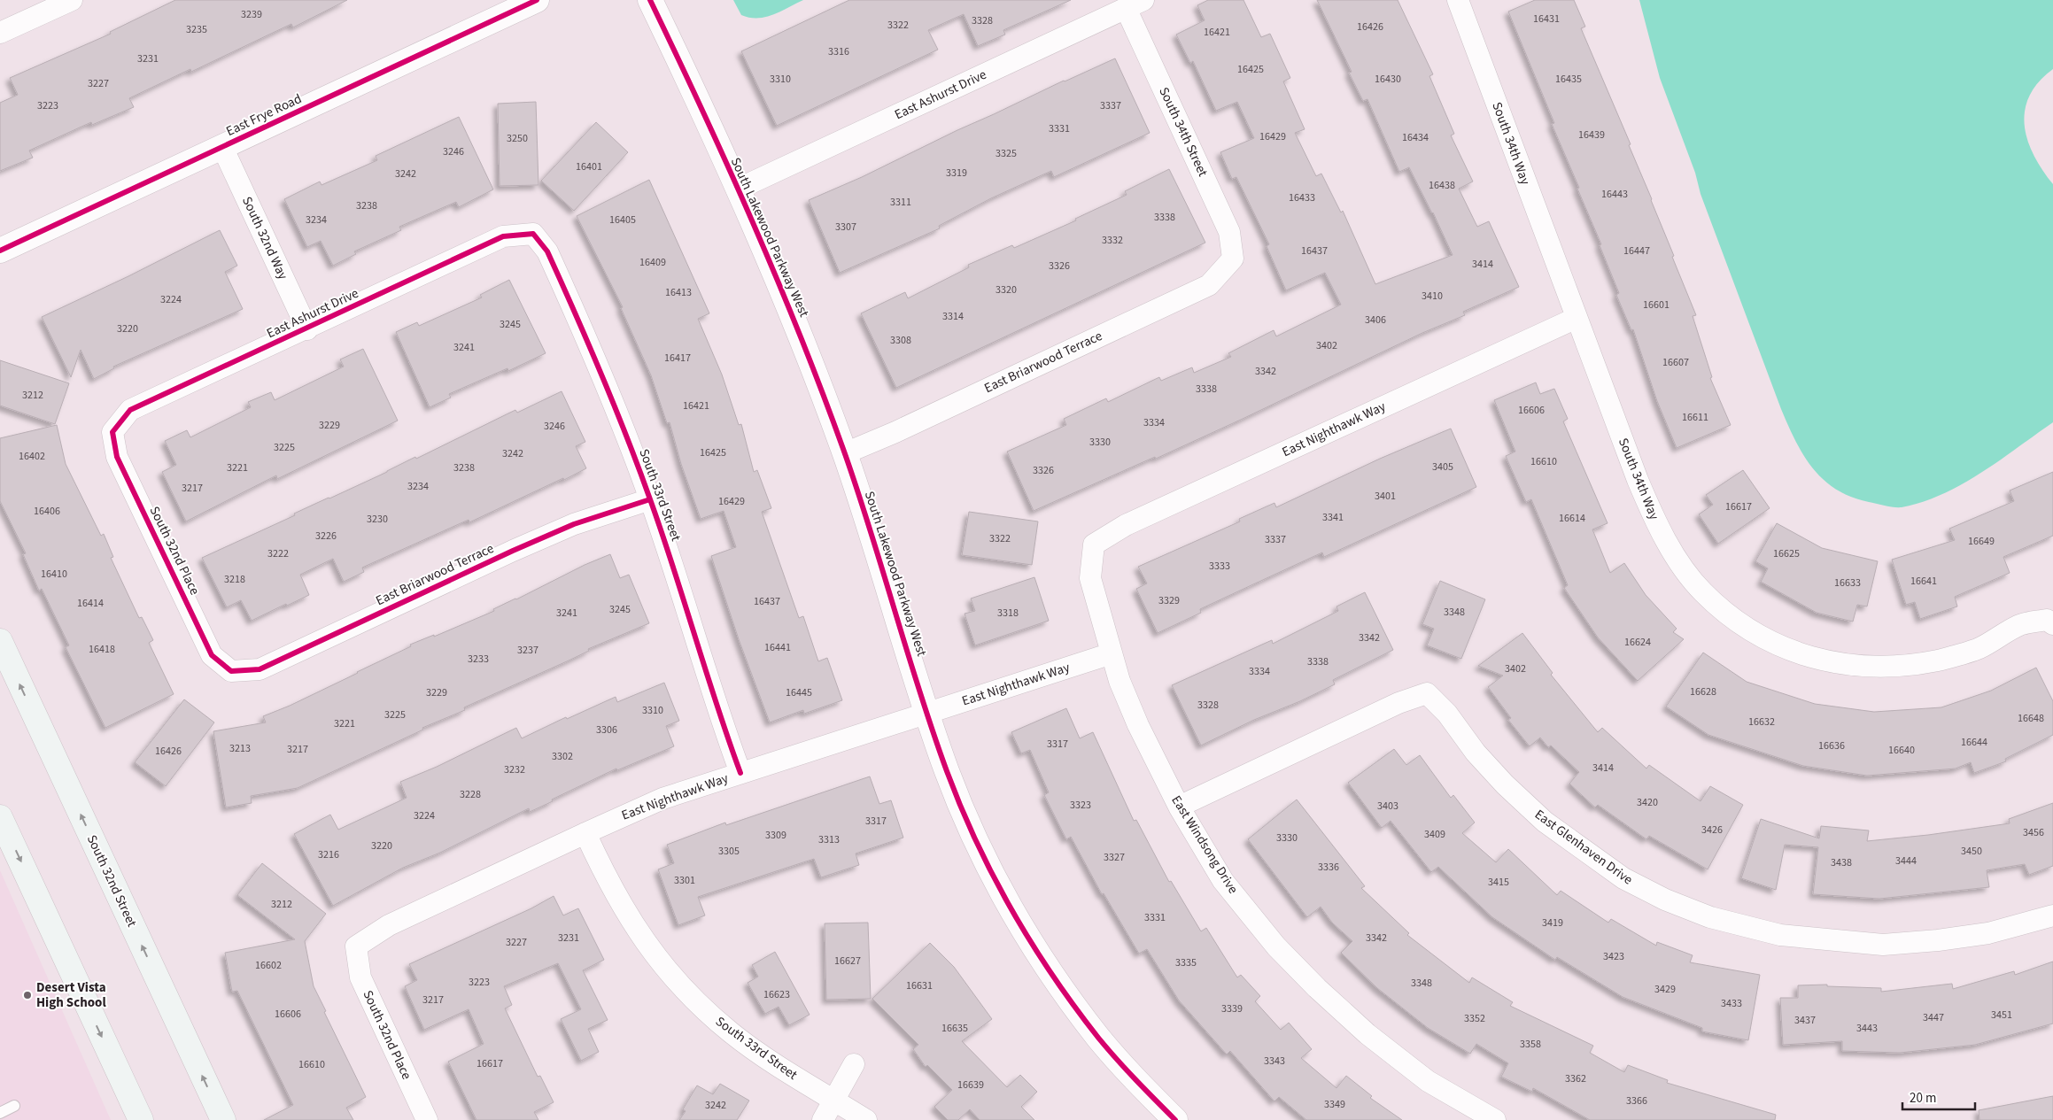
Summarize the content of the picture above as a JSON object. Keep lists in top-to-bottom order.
{
  "streets": {
    "main road": ["South 32nd Street"],
    "street": [
      "East Ashurst Drive",
      "East Frye Road",
      "South 34th Street",
      "South 34th Way",
      "South Lakewood Parkway West",
      "South 32nd Way",
      "East Briarwood Terrace",
      "East Nighthawk Way",
      "South 33rd Street",
      "South 32nd Place",
      "East Windsong Drive",
      "East Glenhaven Drive"
    ]
  },
  "crossings": [
    ["East Ashurst Drive", "South 34th Street"],
    ["East Ashurst Drive", "South Lakewood Parkway West"],
    ["East Ashurst Drive", "South 32nd Way"],
    ["East Ashurst Drive", "South 33rd Street"],
    ["East Ashurst Drive", "South 32nd Place"],
    ["East Frye Road", "South 32nd Way"],
    ["South 34th Street", "East Briarwood Terrace"],
    ["South 34th Way", "East Nighthawk Way"],
    ["South Lakewood Parkway West", "East Briarwood Terrace"],
    ["South Lakewood Parkway West", "East Nighthawk Way"],
    ["East Briarwood Terrace", "South 33rd Street"],
    ["East Briarwood Terrace", "South 32nd Place"],
    ["East Nighthawk Way", "South 33rd Street"],
    ["East Nighthawk Way", "South 32nd Place"],
    ["East Nighthawk Way", "East Windsong Drive"],
    ["East Windsong Drive", "East Glenhaven Drive"]
  ],
  "places": ["Desert Vista High School"],
  "house_numbers": [
    "3239",
    "16431",
    "3328",
    "3322",
    "16426",
    "3235",
    "16421",
    "3316",
    "3231",
    "16425",
    "3310",
    "16430",
    "16435",
    "3227",
    "3223",
    "3337",
    "3331",
    "16439",
    "16429",
    "16434",
    "3250",
    "3246",
    "3325",
    "16401",
    "3319",
    "3242",
    "16438",
    "16443",
    "16433",
    "3311",
    "3238",
    "3338",
    "3234",
    "16405",
    "3307",
    "3332",
    "16437",
    "16447",
    "16409",
    "3414",
    "3326",
    "3320",
    "16413",
    "3410",
    "3224",
    "16601",
    "3314",
    "3406",
    "3245",
    "3220",
    "3308",
    "3402",
    "3241",
    "16417",
    "16607",
    "3342",
    "3338",
    "3212",
    "16421",
    "16606",
    "16611",
    "3334",
    "3229",
    "3246",
    "3330",
    "3225",
    "16425",
    "3242",
    "16402",
    "16610",
    "3405",
    "3221",
    "3238",
    "3326",
    "3234",
    "3217",
    "3401",
    "16429",
    "16617",
    "16406",
    "3341",
    "16614",
    "3230",
    "3226",
    "3322",
    "3337",
    "16649",
    "3222",
    "16625",
    "3333",
    "16410",
    "3218",
    "16641",
    "16633",
    "3329",
    "16437",
    "16414",
    "3245",
    "3348",
    "3241",
    "3318",
    "3342",
    "16624",
    "16441",
    "16418",
    "3237",
    "3233",
    "3338",
    "3402",
    "3334",
    "16628",
    "3229",
    "16445",
    "3328",
    "3310",
    "3225",
    "16648",
    "16632",
    "3221",
    "3306",
    "16644",
    "3317",
    "16636",
    "3213",
    "3217",
    "16640",
    "16426",
    "3302",
    "3414",
    "3232",
    "3228",
    "3420",
    "3323",
    "3403",
    "3224",
    "3317",
    "3426",
    "3456",
    "3409",
    "3309",
    "3330",
    "3313",
    "3220",
    "3305",
    "3450",
    "3216",
    "3327",
    "3444",
    "3438",
    "3336",
    "3301",
    "3415",
    "3212",
    "3331",
    "3419",
    "3231",
    "3342",
    "3227",
    "3423",
    "16627",
    "3335",
    "16602",
    "3223",
    "3348",
    "16631",
    "3429",
    "16623",
    "3217",
    "3433",
    "3339",
    "16606",
    "3451",
    "3447",
    "3352",
    "3437",
    "16635",
    "3443",
    "3358",
    "3343",
    "16617",
    "16610",
    "3362",
    "16639",
    "3366",
    "3349",
    "3242"
  ],
  "scale_bar": "20 m"
}
